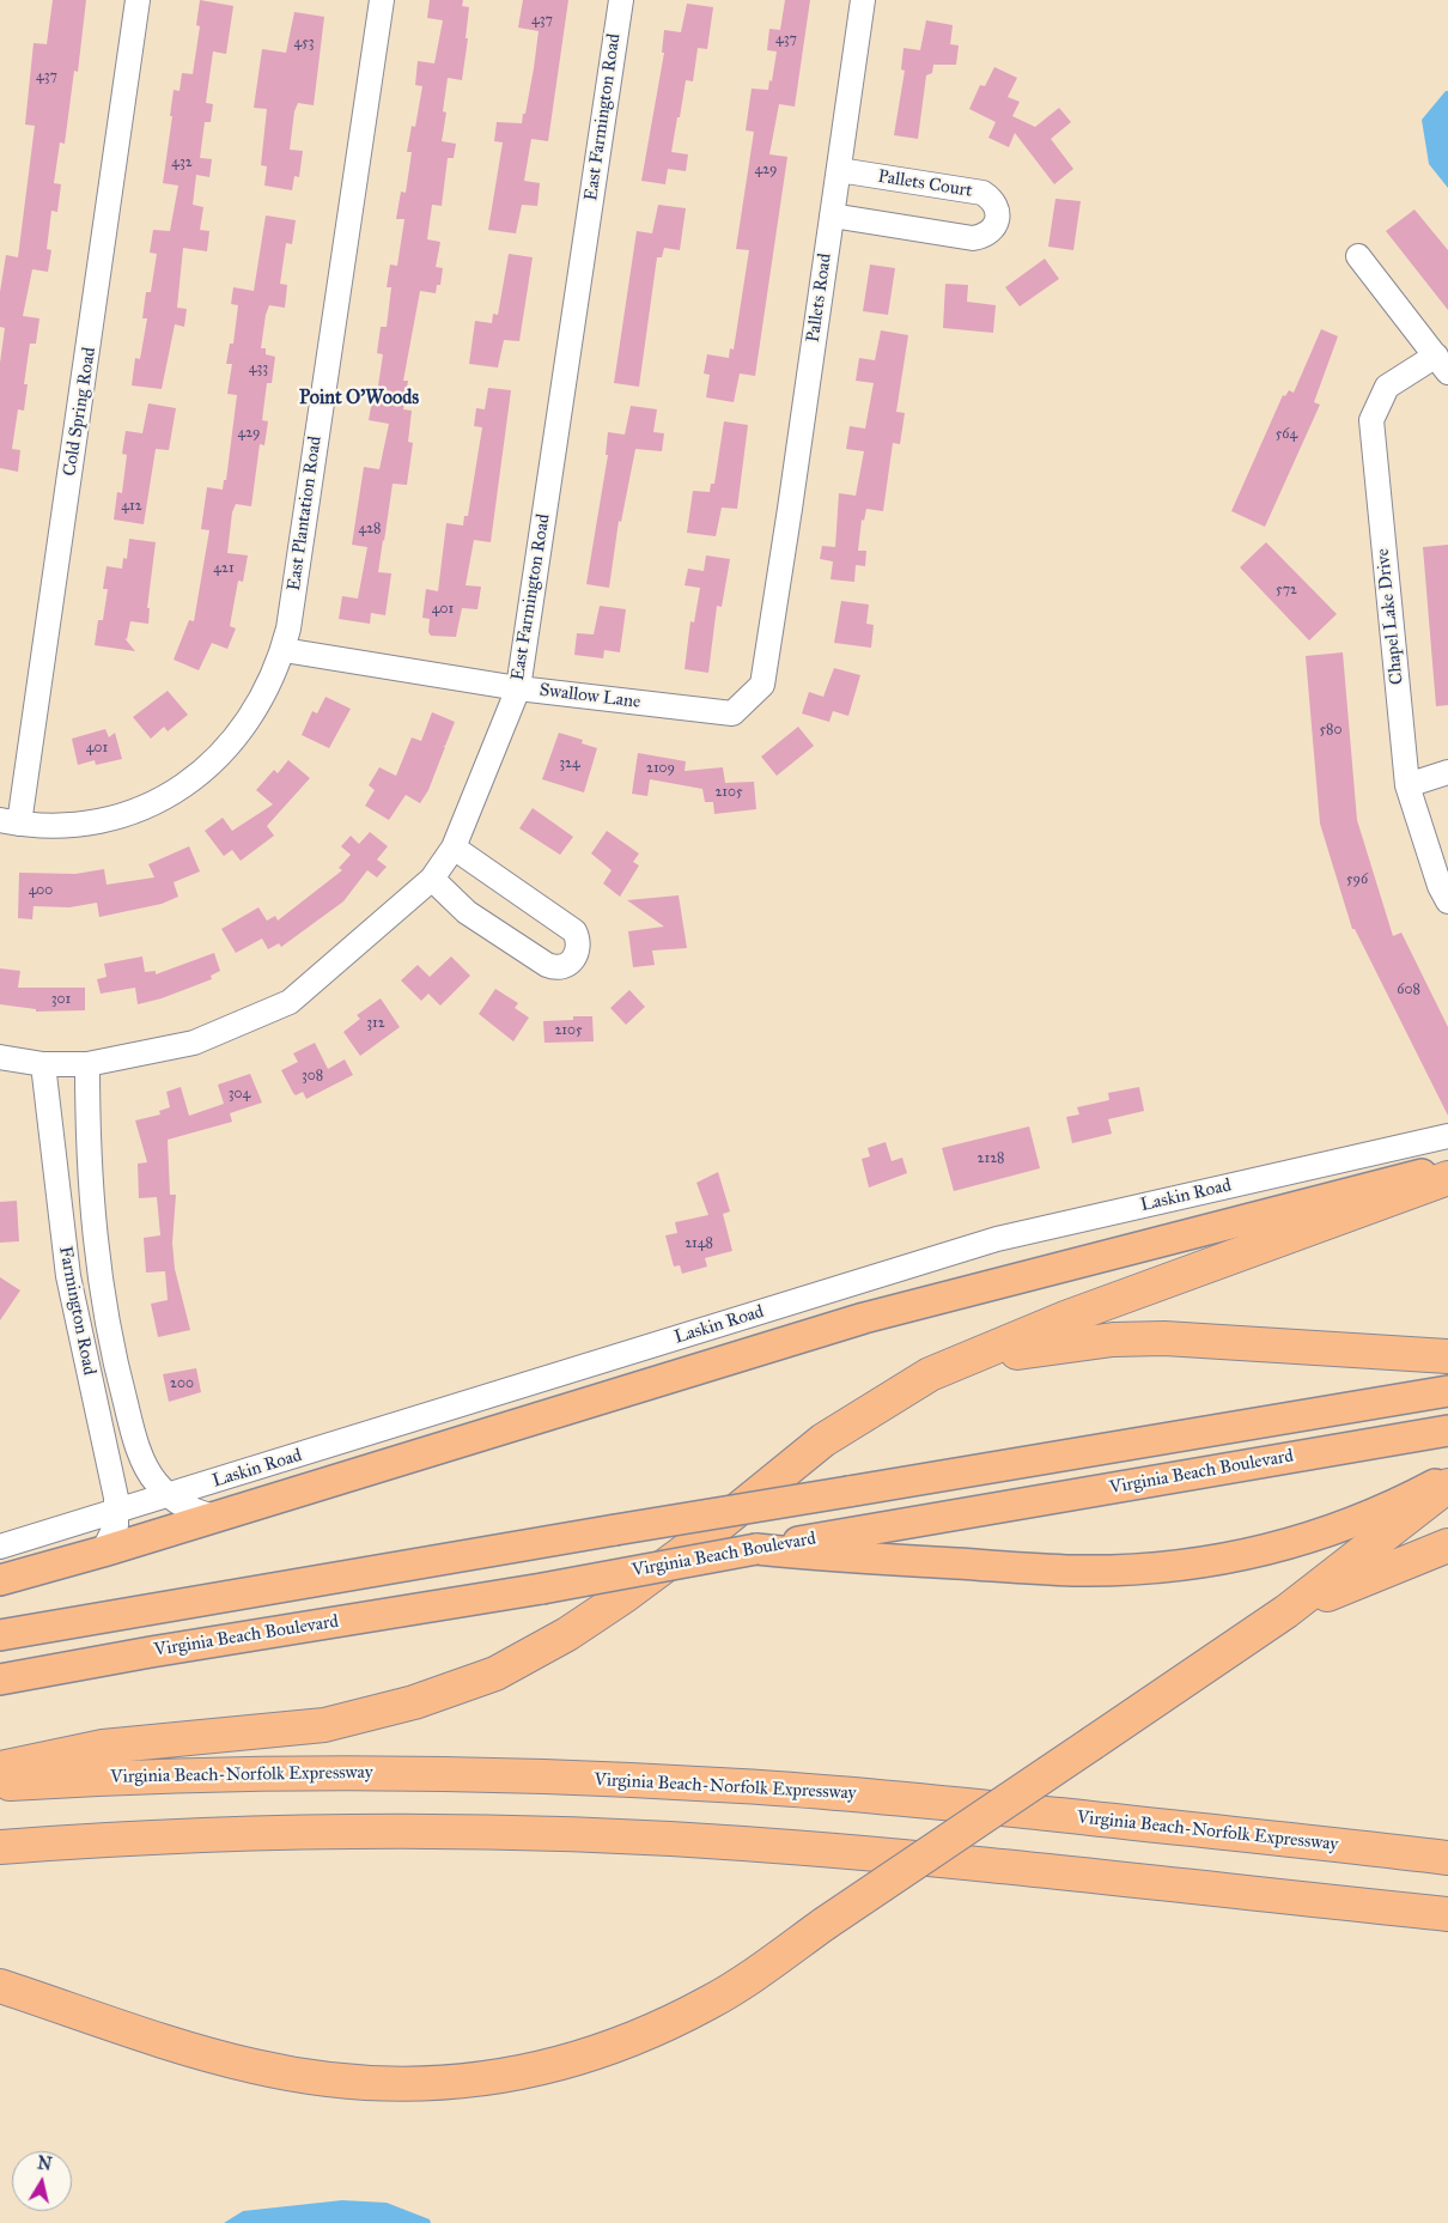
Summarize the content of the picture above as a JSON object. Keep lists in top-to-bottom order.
{
  "streets": {
    "highway": ["Virginia Beach-Norfolk Expressway"],
    "main road": ["Laskin Road", "Virginia Beach Boulevard"],
    "street": [
      "East Farmington Road",
      "Pallets Court",
      "Pallets Road",
      "Cold Spring Road",
      "East Plantation Road",
      "Chapel Lake Drive",
      "Swallow Lane",
      "Farmington Road"
    ]
  },
  "crossings": [
    ["East Farmington Road", "Swallow Lane"],
    ["East Farmington Road", "Farmington Road"],
    ["Pallets Court", "Pallets Road"],
    ["Pallets Road", "Swallow Lane"],
    ["Cold Spring Road", "East Plantation Road"],
    ["East Plantation Road", "Swallow Lane"],
    ["Laskin Road", "Farmington Road"]
  ],
  "districts": ["Point O'Woods"],
  "house_numbers": [
    "437",
    "437",
    "453",
    "437",
    "432",
    "429",
    "433",
    "429",
    "564",
    "412",
    "428",
    "421",
    "572",
    "401",
    "580",
    "401",
    "324",
    "2109",
    "2105",
    "596",
    "400",
    "608",
    "301",
    "312",
    "2105",
    "308",
    "304",
    "2128",
    "2148",
    "200"
  ],
  "north": "top"
}
